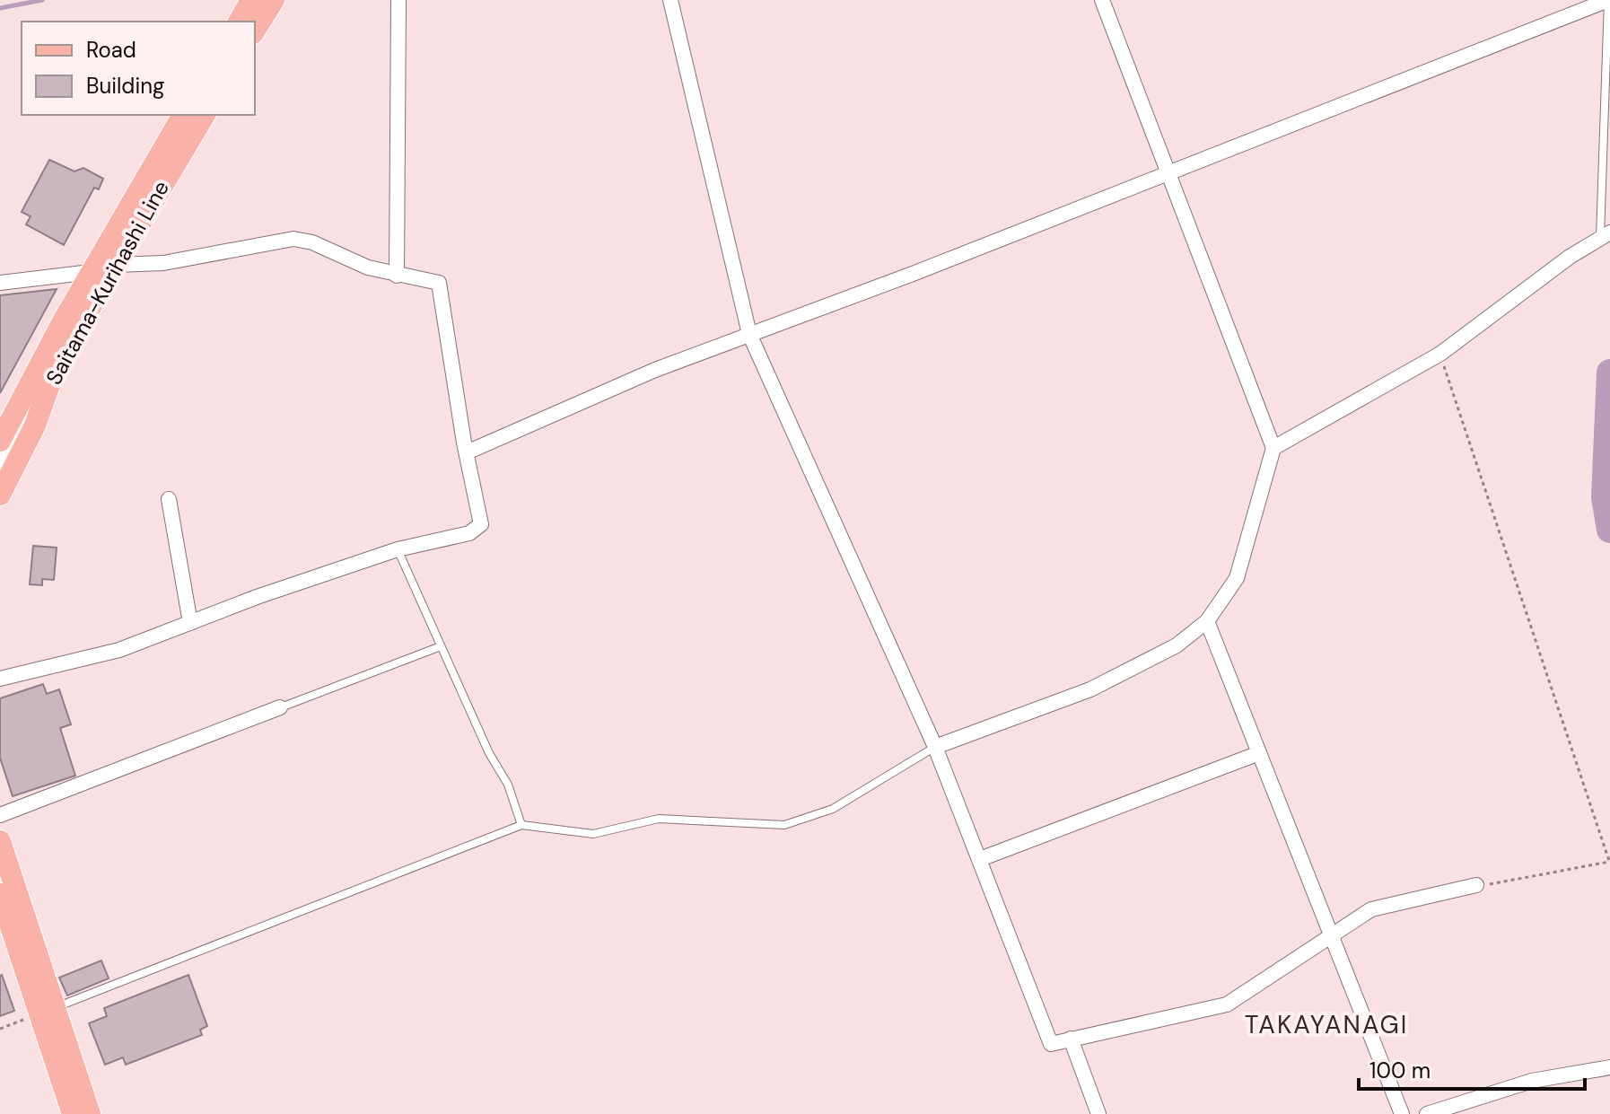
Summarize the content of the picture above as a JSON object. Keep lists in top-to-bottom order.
{
  "streets": {
    "main road": ["Saitama-Kurihashi Line"]
  },
  "districts": ["TAKAYANAGI"],
  "legend": ["Road", "Building"],
  "scale_bar": "100 m"
}
